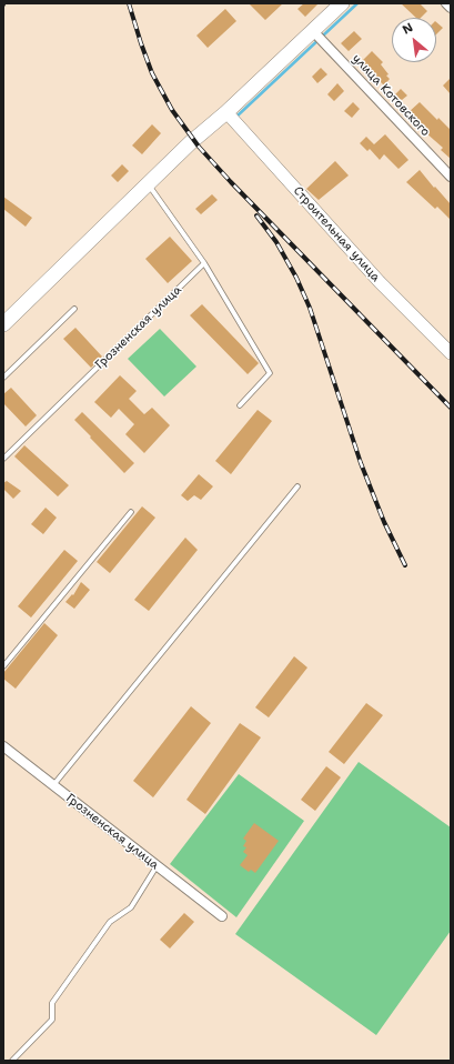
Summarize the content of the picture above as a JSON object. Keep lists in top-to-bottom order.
{
  "streets": {
    "street": ["улица Котовского", "Строительная улица", "Грозненская улица"]
  },
  "north": "top left"
}
